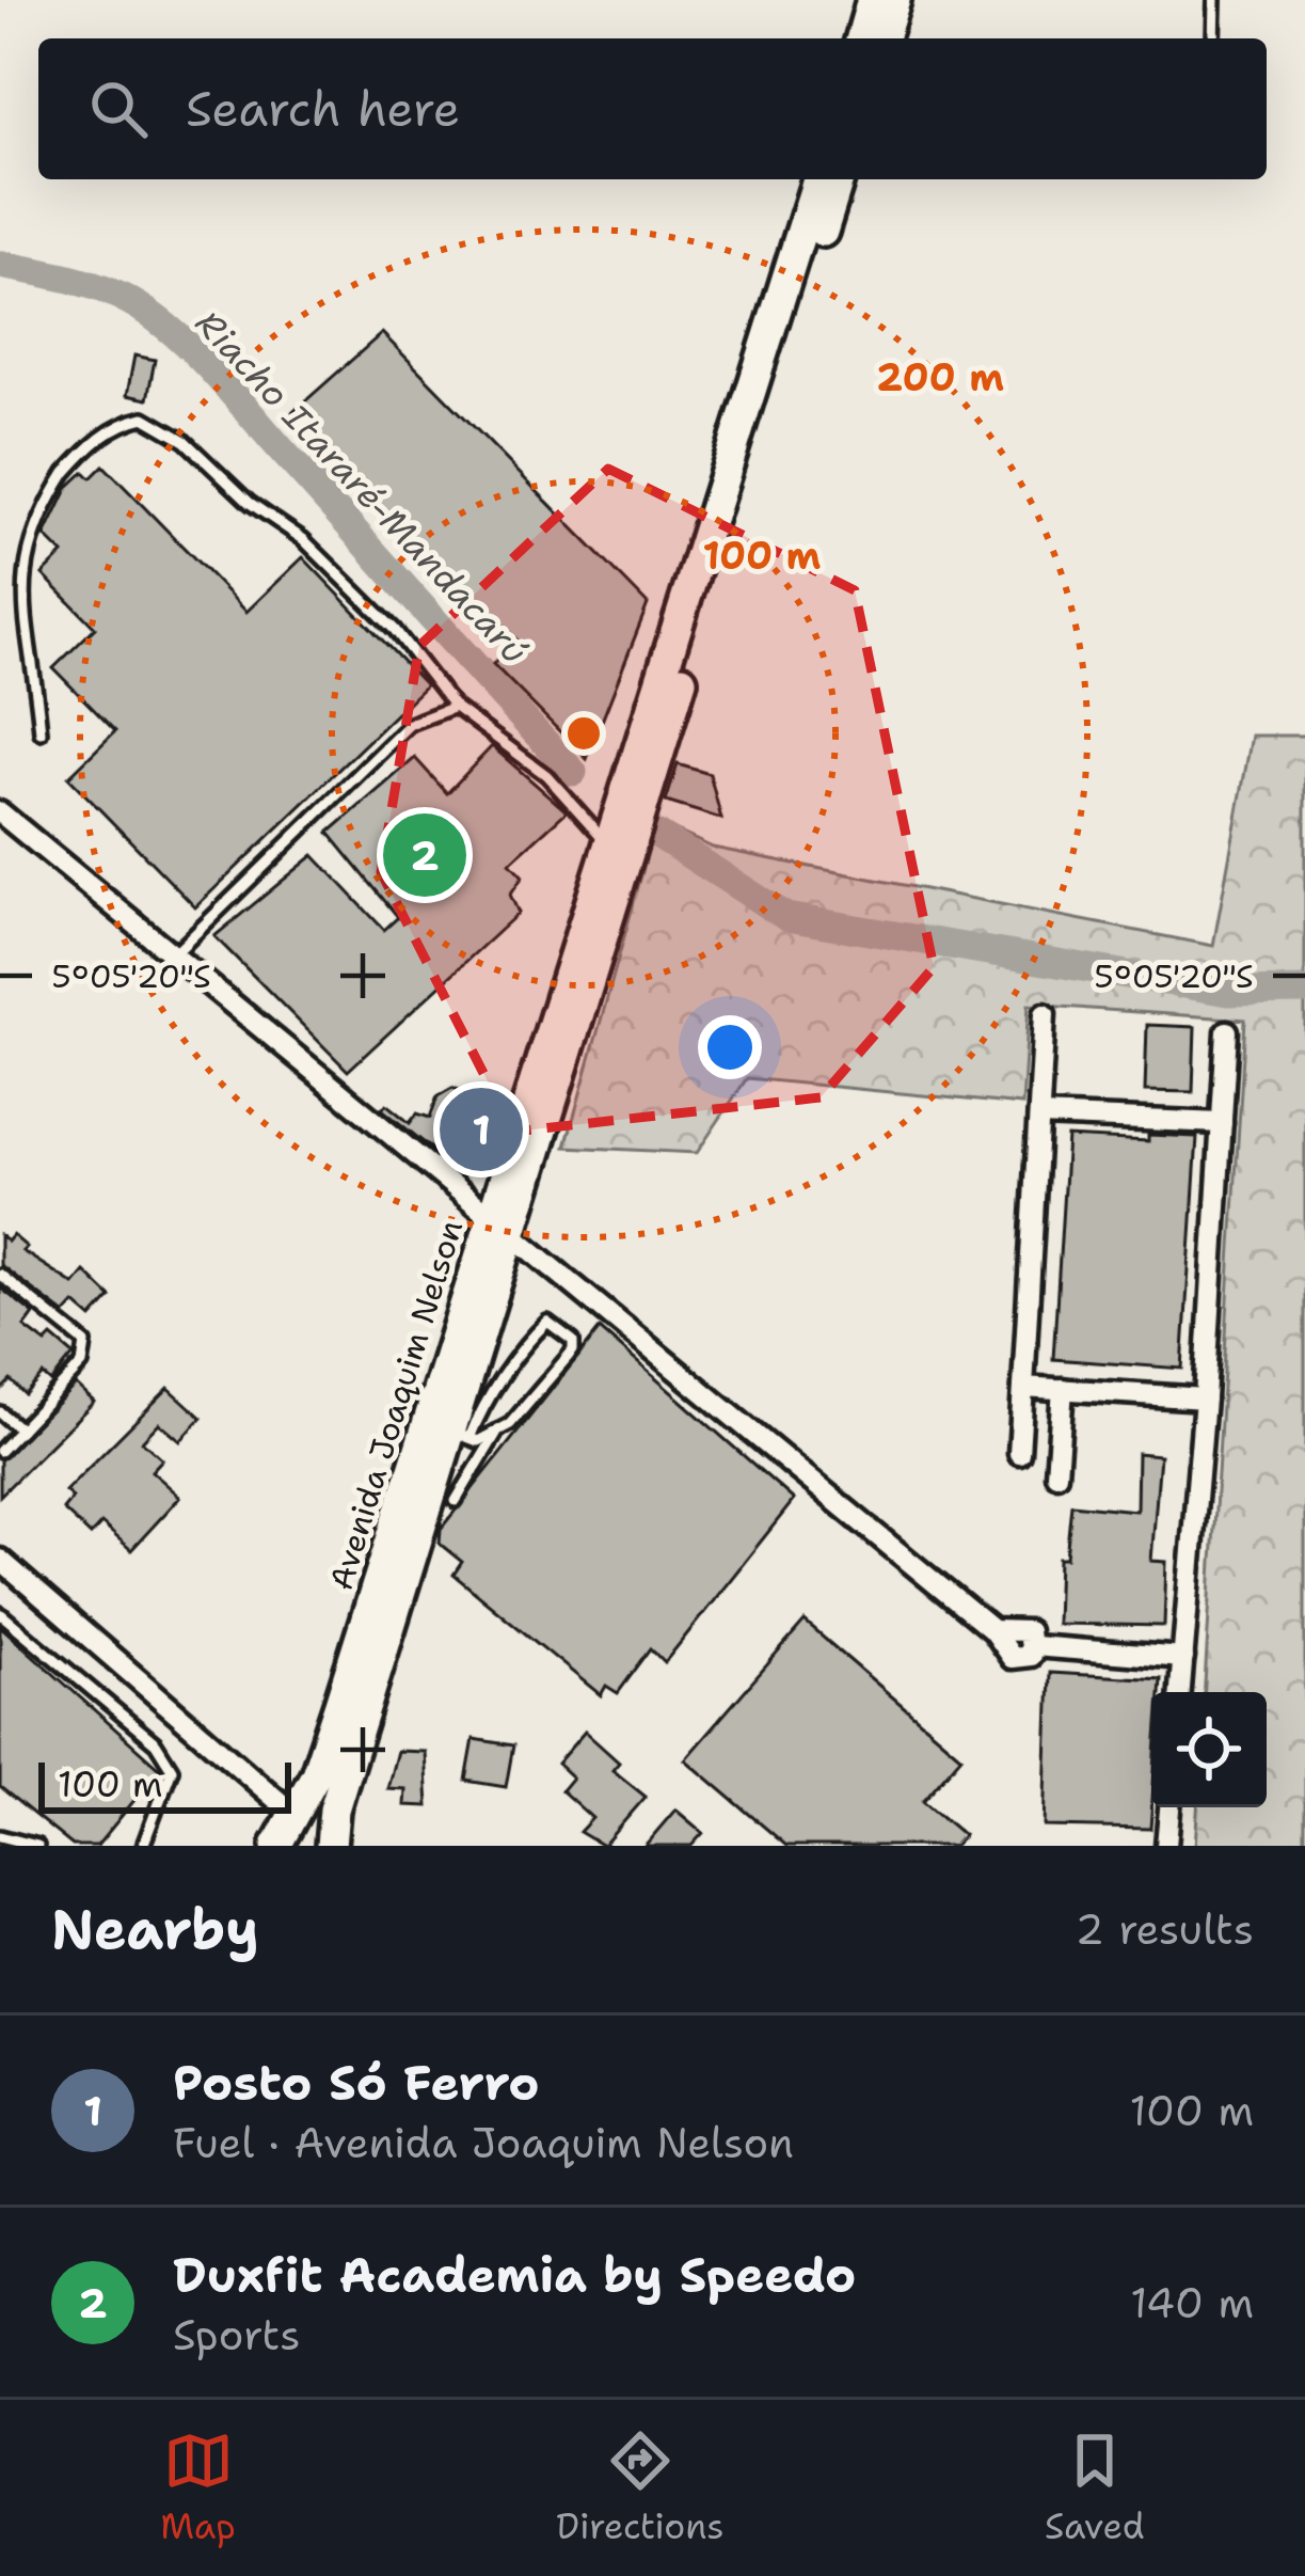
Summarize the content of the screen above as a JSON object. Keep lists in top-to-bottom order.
{
  "streets": {
    "main road": ["Avenida Joaquim Nelson"]
  },
  "water": ["Riacho Itararé-Mandacarú"],
  "scale_bar": "100 m",
  "page": {
    "search": "Search here",
    "pins": ["2", "1"],
    "scale": "100 m",
    "heading": ["Nearby", "2 results"],
    "list": [
      {
        "mark": "1",
        "name": "Posto Só Ferro",
        "note": "Fuel · Avenida Joaquim Nelson",
        "value": "100 m"
      },
      {
        "mark": "2",
        "name": "Duxfit Academia by Speedo",
        "note": "Sports",
        "value": "140 m"
      }
    ],
    "nav": ["Map", "Directions", "Saved"]
  },
  "coordinates": ["5°05'20\"S"],
  "rings": ["200 m", "100 m"]
}
